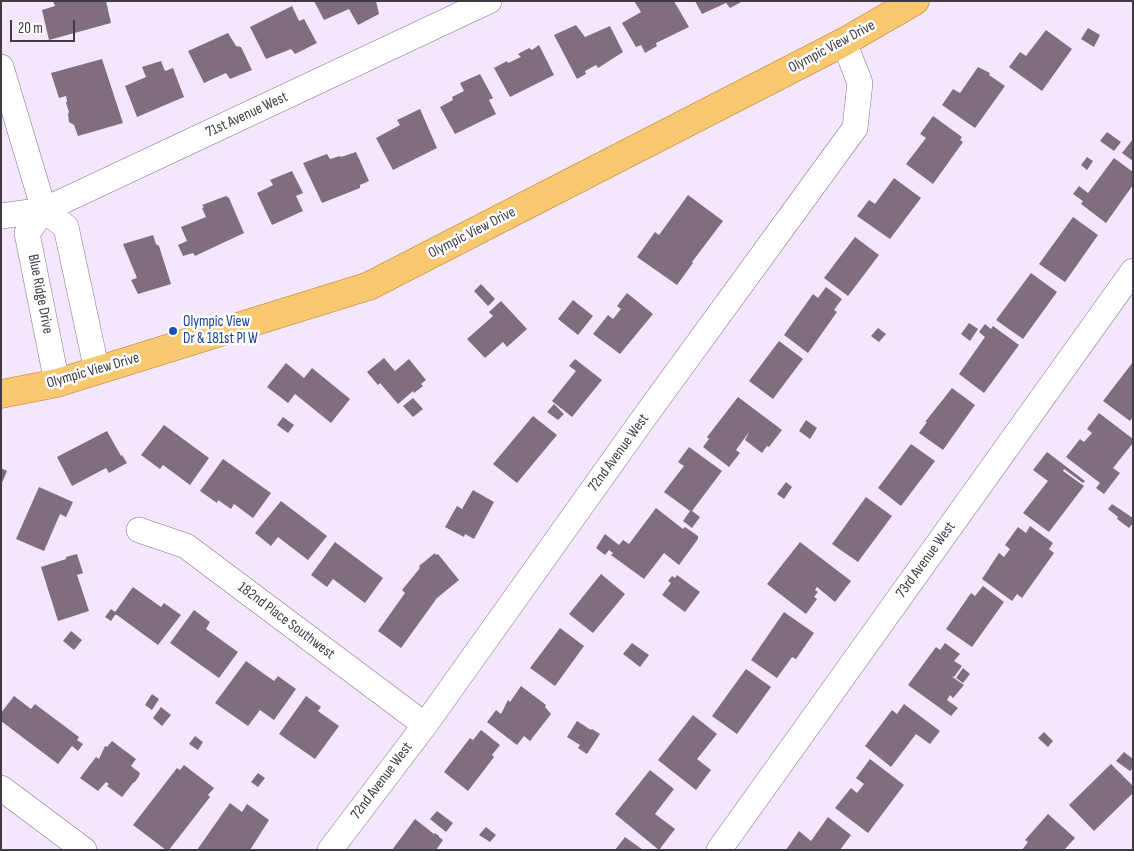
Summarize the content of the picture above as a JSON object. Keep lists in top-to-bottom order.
{
  "streets": {
    "main road": ["Olympic View Drive"],
    "street": [
      "71st Avenue West",
      "Blue Ridge Drive",
      "72nd Avenue West",
      "73rd Avenue West",
      "182nd Place Southwest"
    ]
  },
  "crossings": [
    ["Olympic View Drive", "Blue Ridge Drive"],
    ["Olympic View Drive", "72nd Avenue West"],
    ["71st Avenue West", "Blue Ridge Drive"],
    ["72nd Avenue West", "182nd Place Southwest"]
  ],
  "places": ["Olympic View Dr & 181st Pl W"],
  "scale_bar": "20 m"
}
